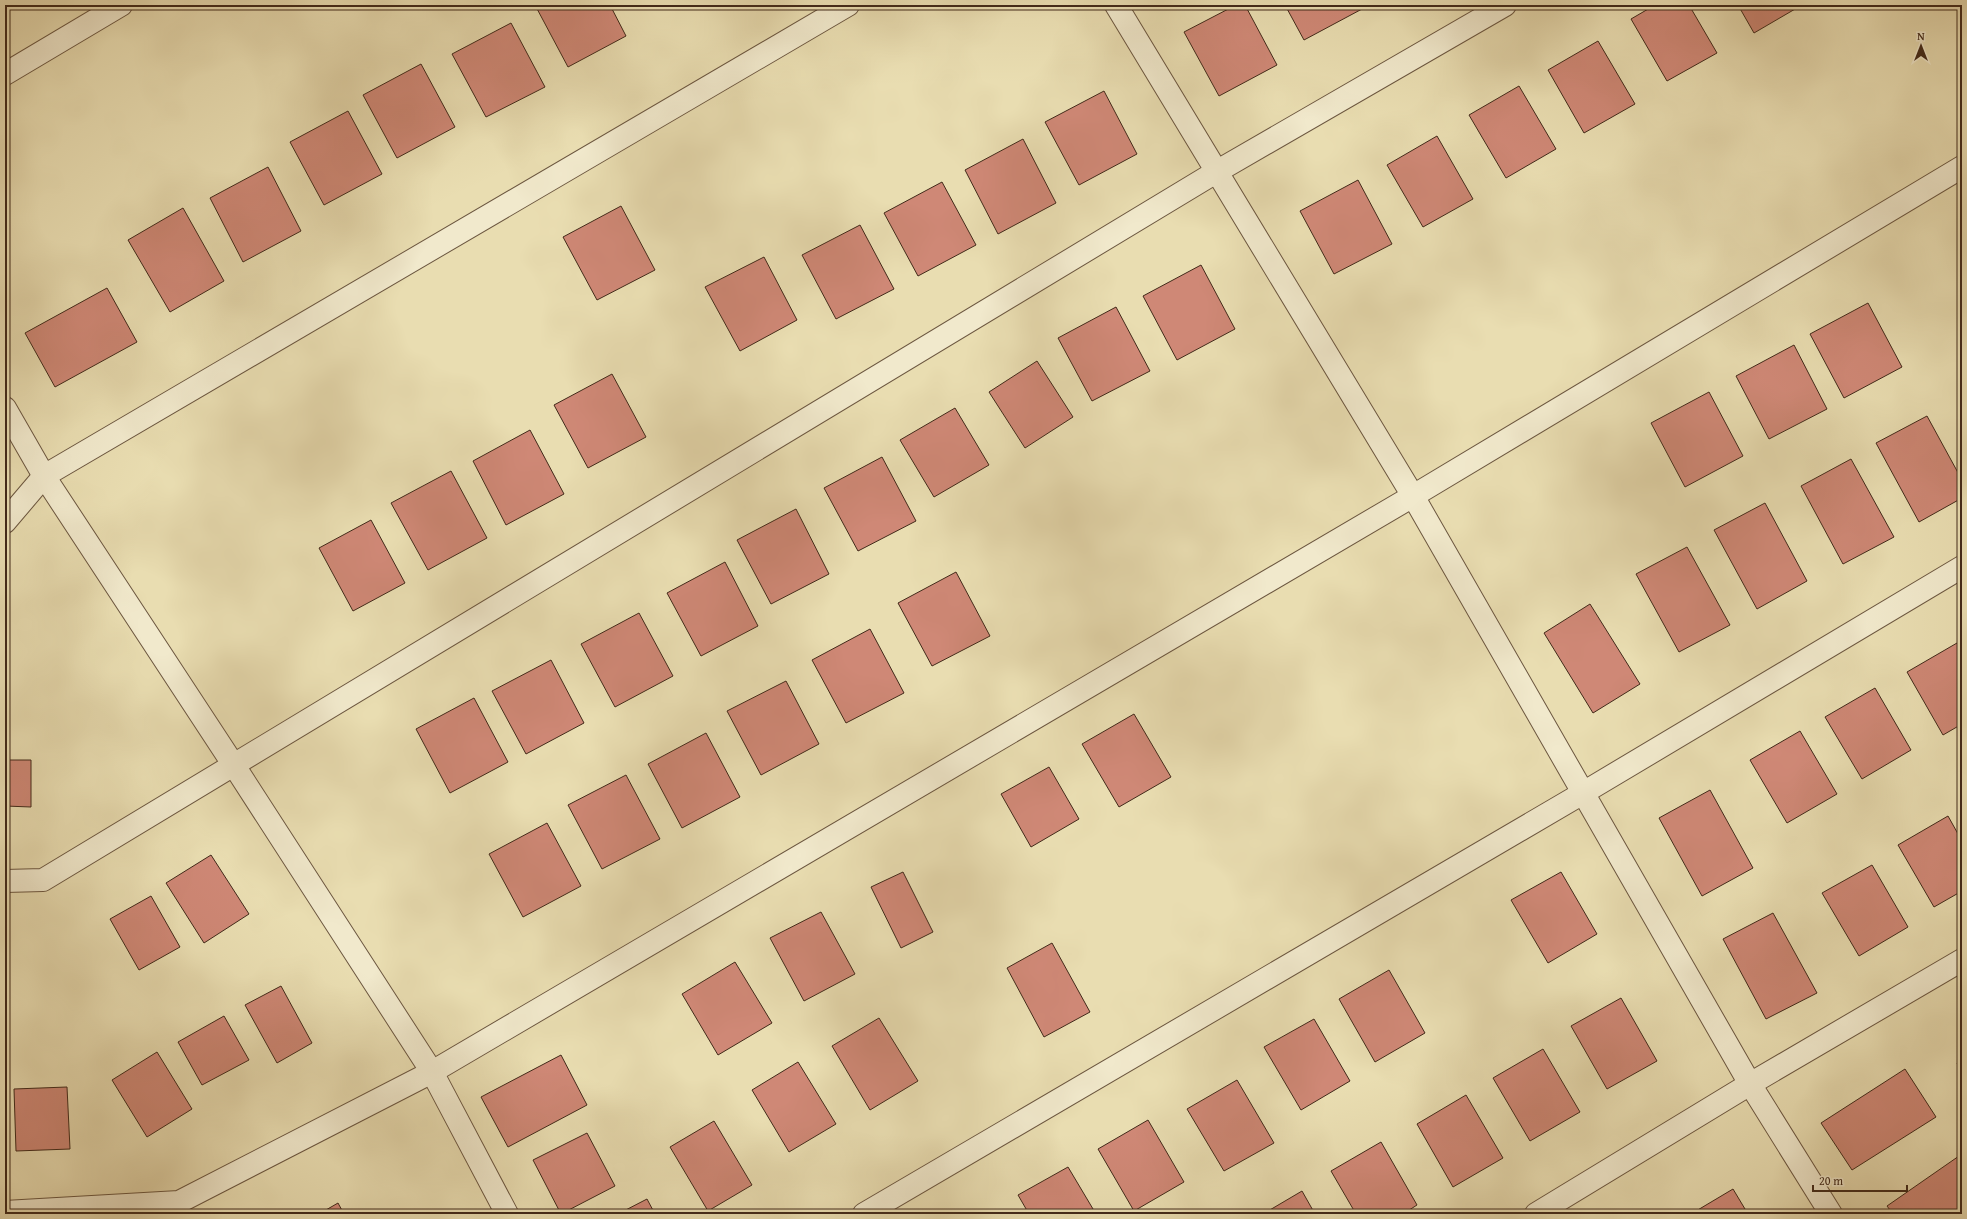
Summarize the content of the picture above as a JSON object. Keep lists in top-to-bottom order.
{
  "scale_bar": "20 m",
  "north": "top"
}
